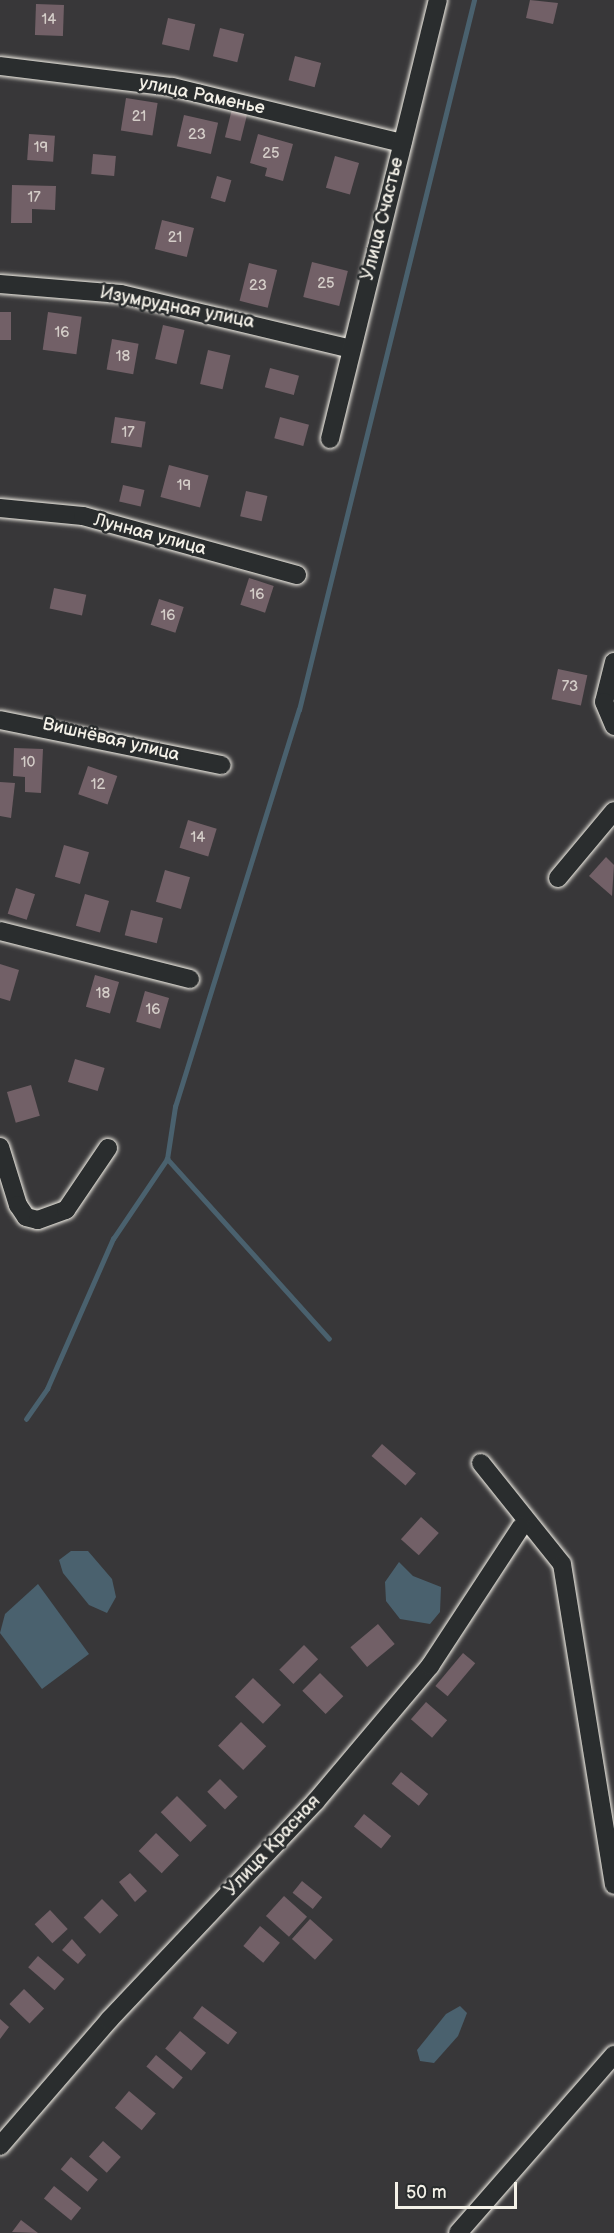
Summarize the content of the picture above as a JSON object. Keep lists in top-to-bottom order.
{
  "streets": {
    "street": [
      "улица Раменье",
      "Улица Счастье",
      "Изумрудная улица",
      "Лунная улица",
      "Вишнёвая улица",
      "Улица Красная"
    ]
  },
  "crossings": [
    ["улица Раменье", "Улица Счастье"],
    ["Улица Счастье", "Изумрудная улица"]
  ],
  "house_numbers": [
    "14",
    "21",
    "23",
    "19",
    "25",
    "17",
    "21",
    "25",
    "23",
    "16",
    "18",
    "17",
    "19",
    "16",
    "16",
    "73",
    "10",
    "12",
    "14",
    "18",
    "16"
  ],
  "scale_bar": "50 m"
}
